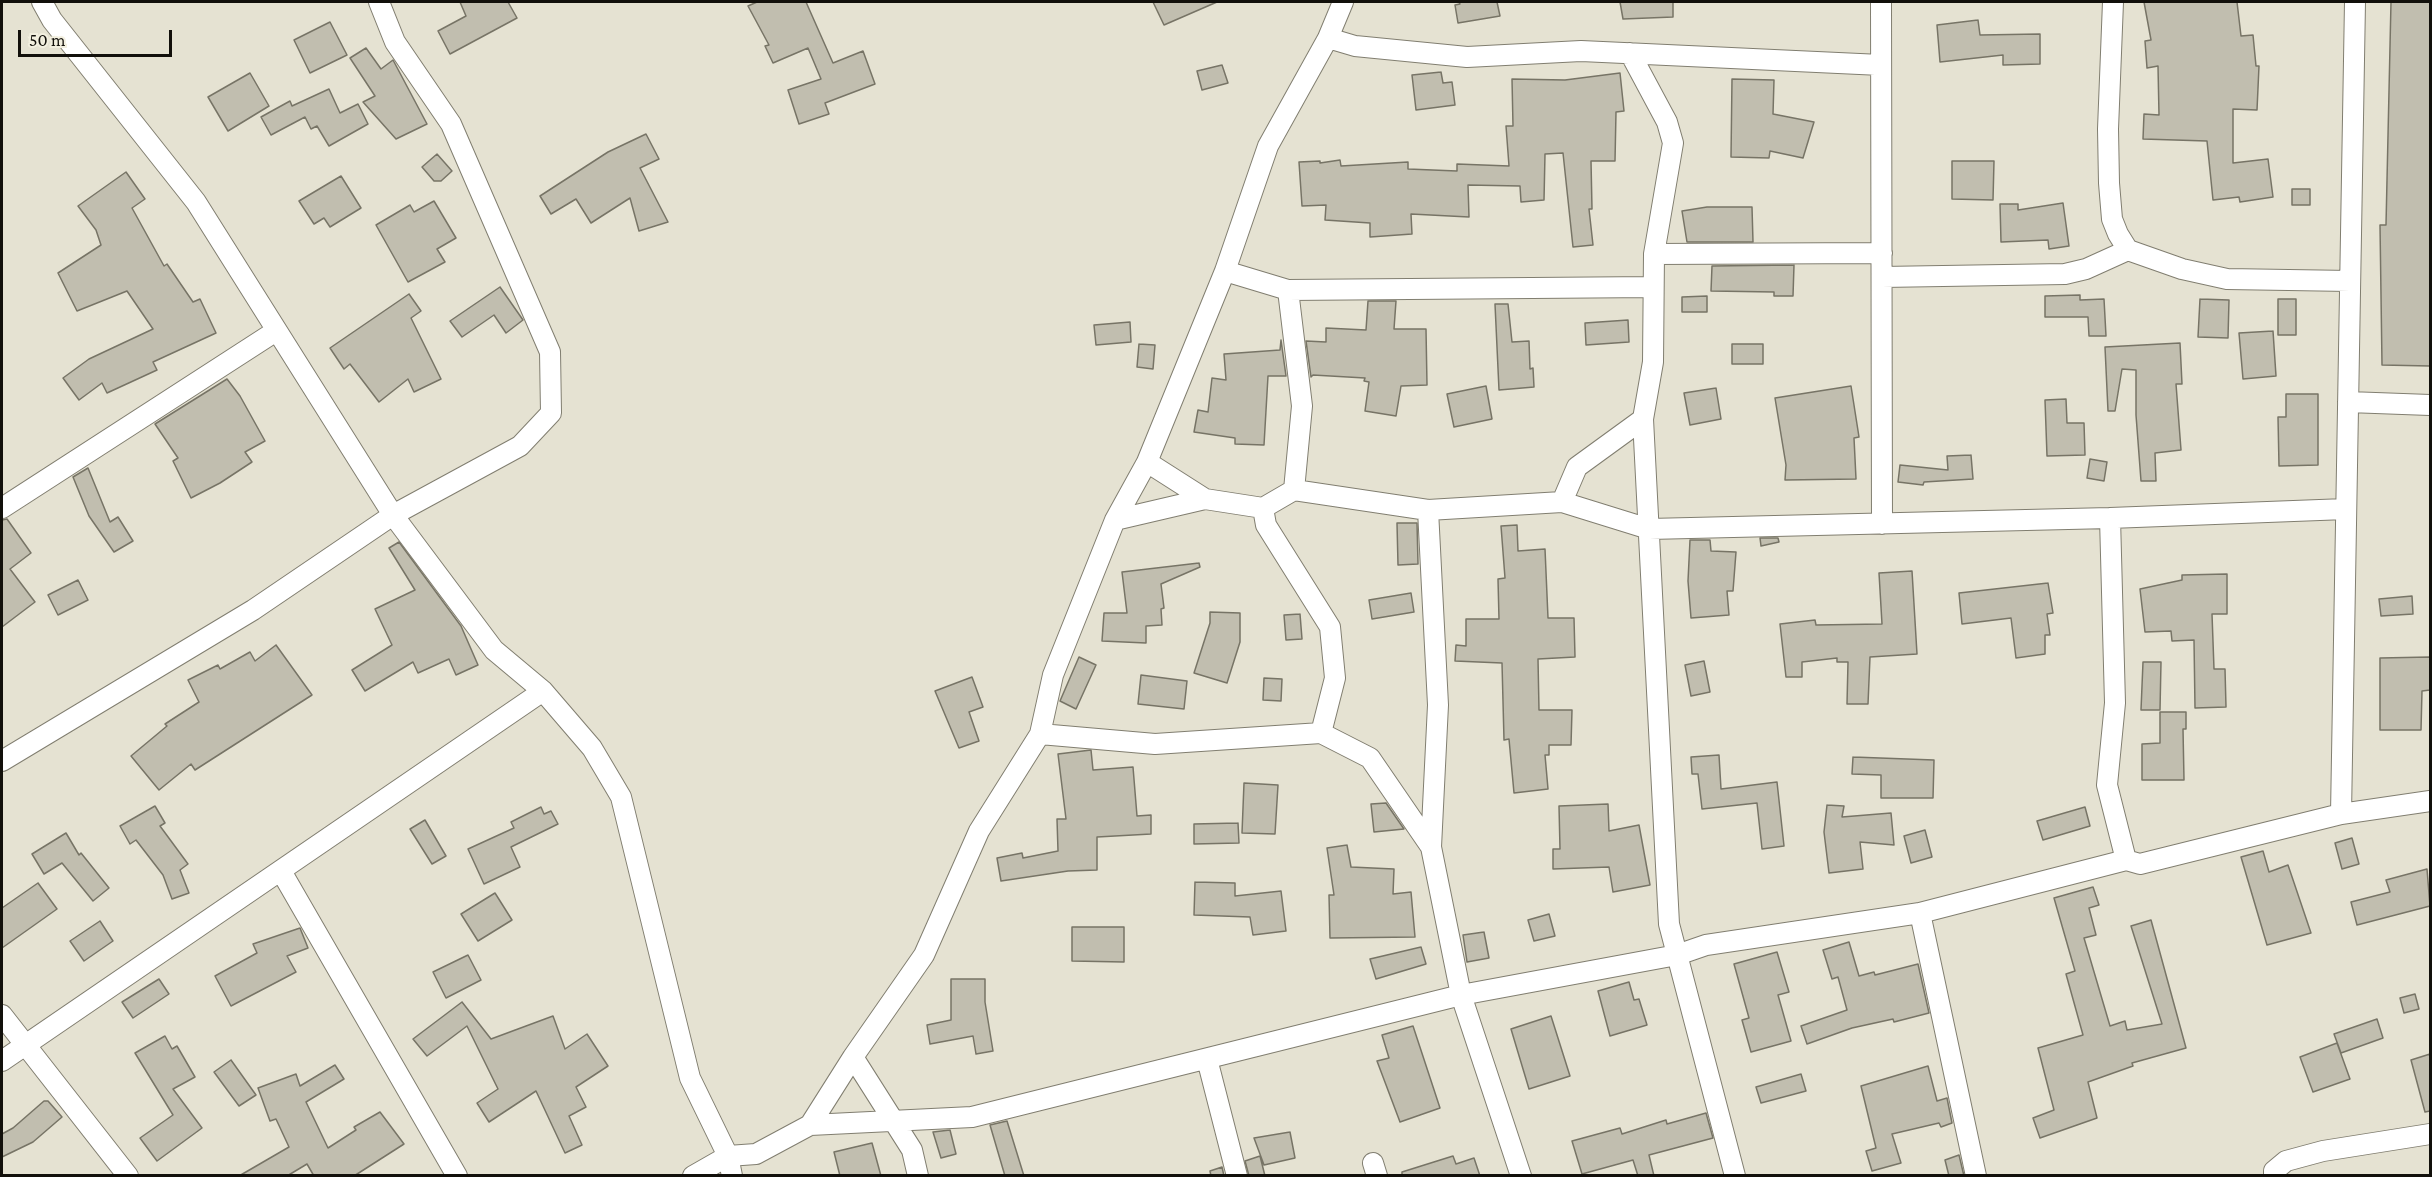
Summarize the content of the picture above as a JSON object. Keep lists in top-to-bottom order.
{
  "scale_bar": "50 m"
}
